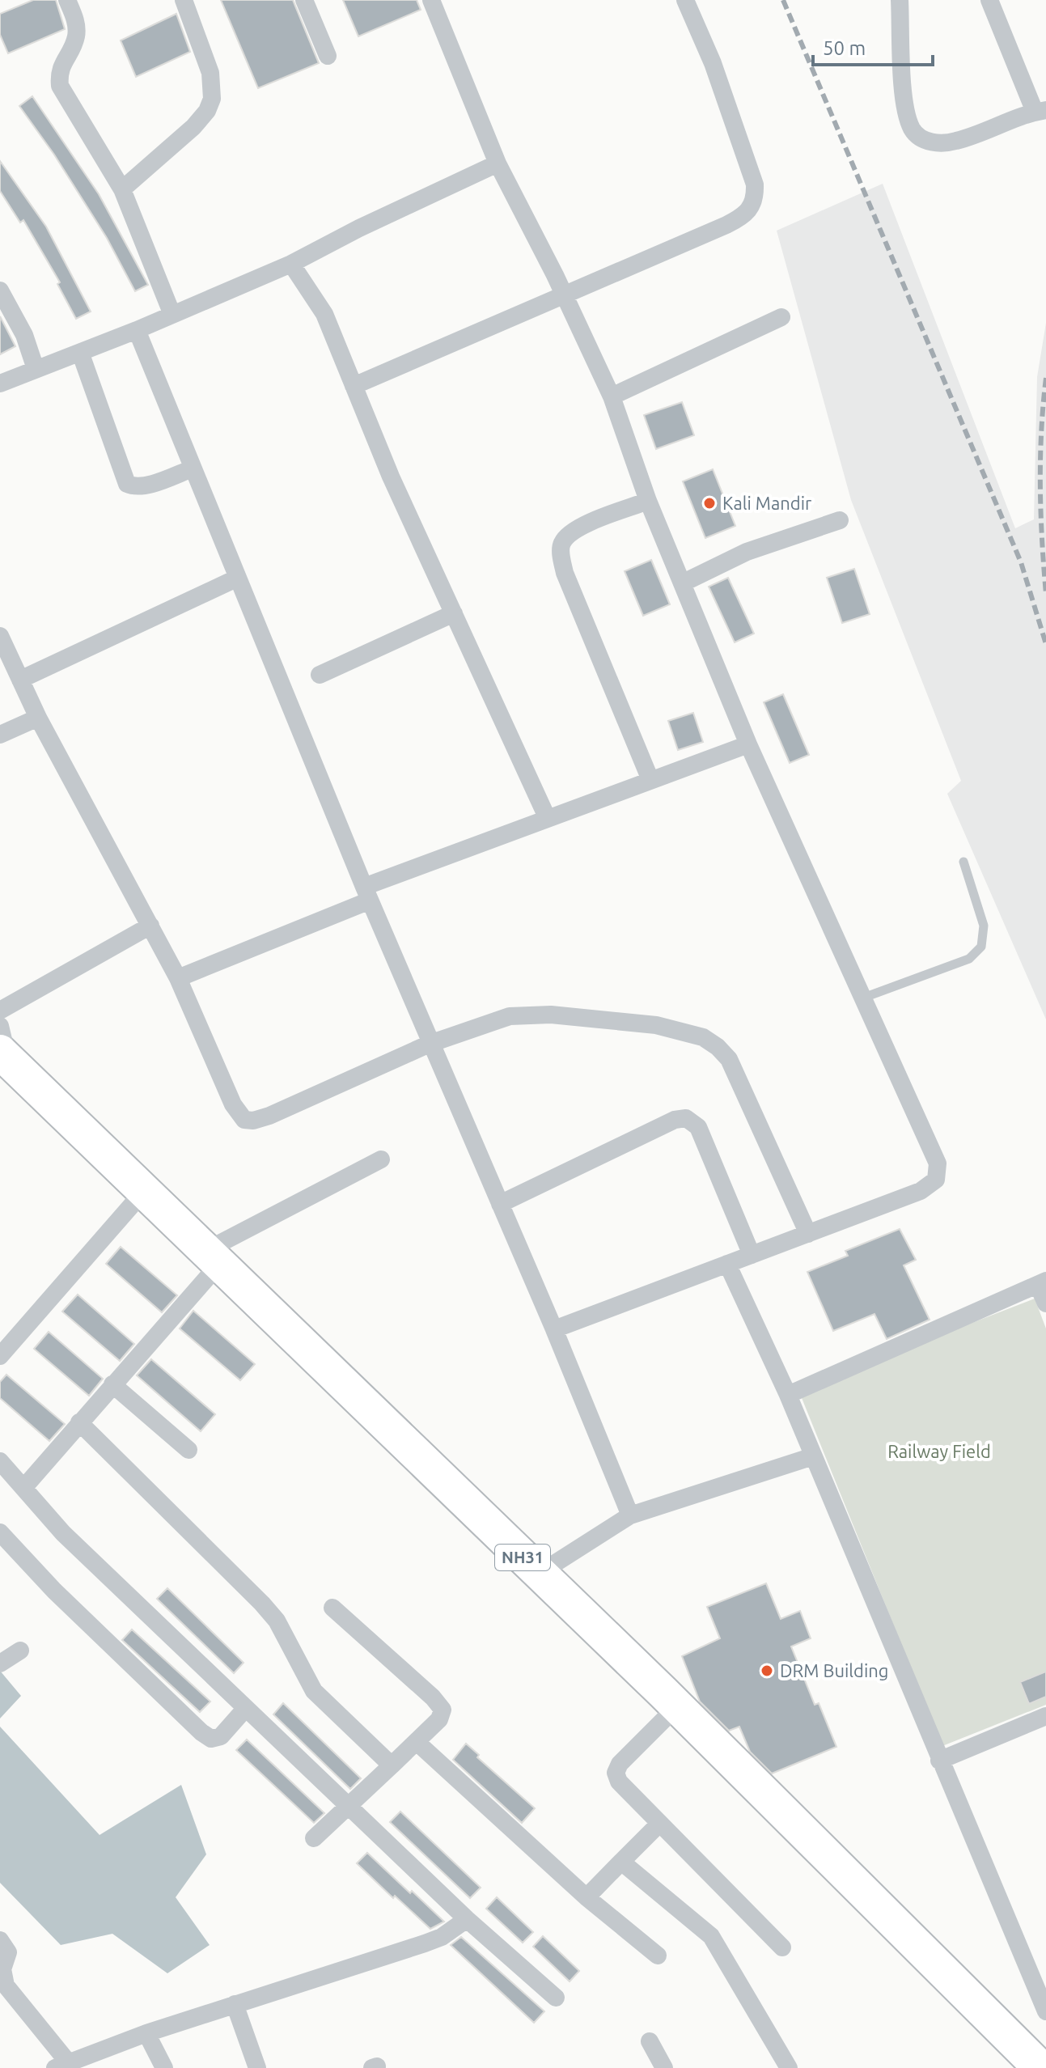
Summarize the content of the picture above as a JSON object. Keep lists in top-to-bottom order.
{
  "streets": {
    "highway": ["NH31"]
  },
  "parks": ["Railway Field"],
  "places": ["Kali Mandir", "DRM Building"],
  "scale_bar": "50 m"
}
